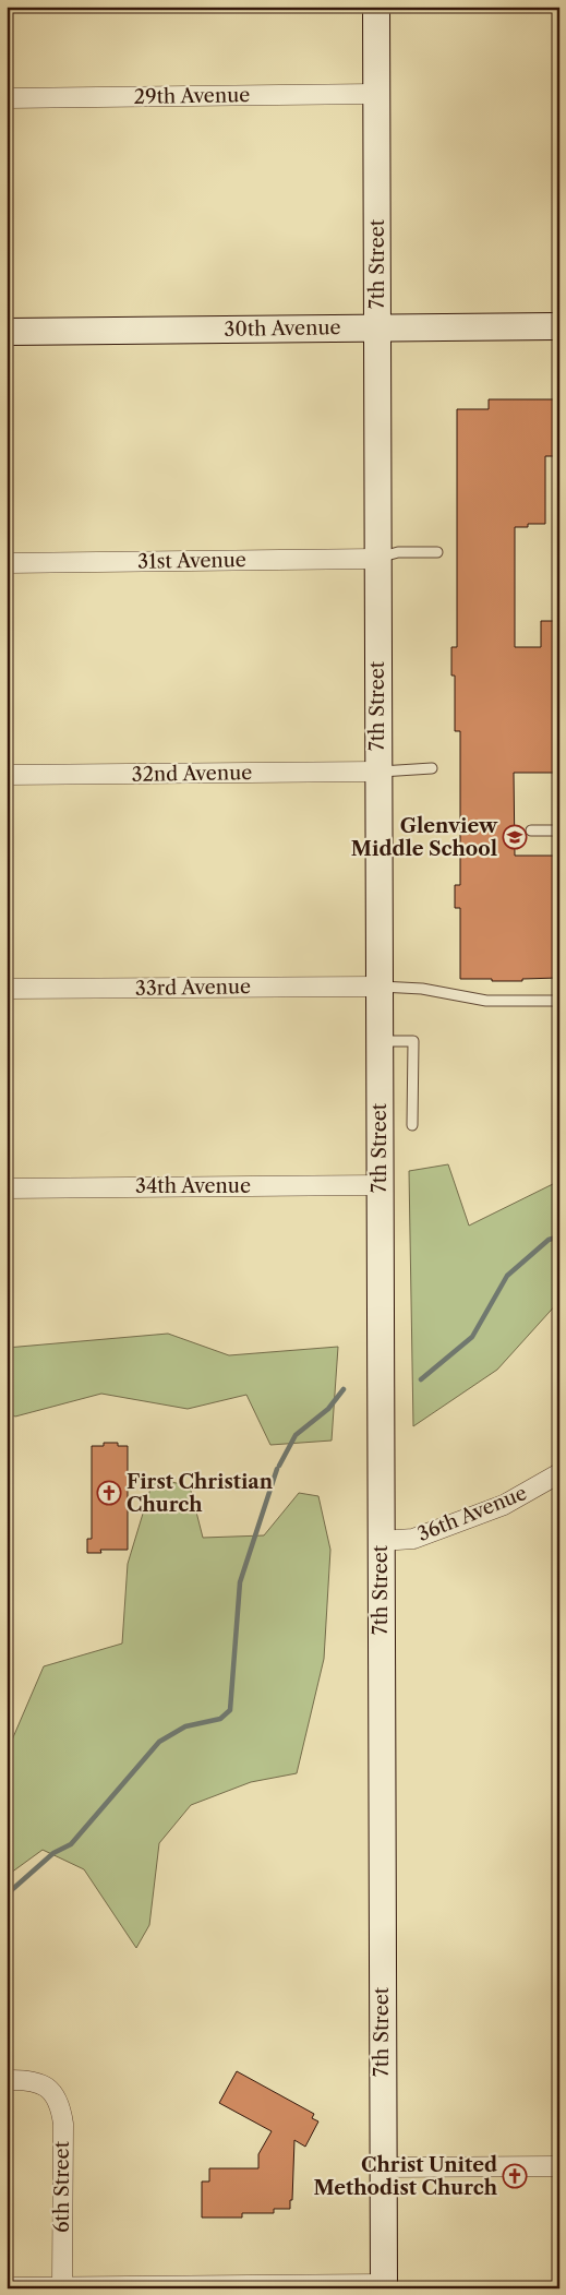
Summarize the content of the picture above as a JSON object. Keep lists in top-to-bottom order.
{
  "streets": {
    "main road": ["7th Street", "30th Avenue"],
    "street": [
      "29th Avenue",
      "31st Avenue",
      "32nd Avenue",
      "33rd Avenue",
      "34th Avenue",
      "36th Avenue",
      "6th Street"
    ]
  },
  "crossings": [
    ["29th Avenue", "7th Street"],
    ["7th Street", "30th Avenue"],
    ["7th Street", "31st Avenue"],
    ["7th Street", "32nd Avenue"],
    ["7th Street", "33rd Avenue"],
    ["7th Street", "34th Avenue"],
    ["7th Street", "36th Avenue"]
  ],
  "places": {
    "school or university": ["Glenview Middle School"],
    "church": ["First Christian Church", "Christ United Methodist Church"]
  }
}
